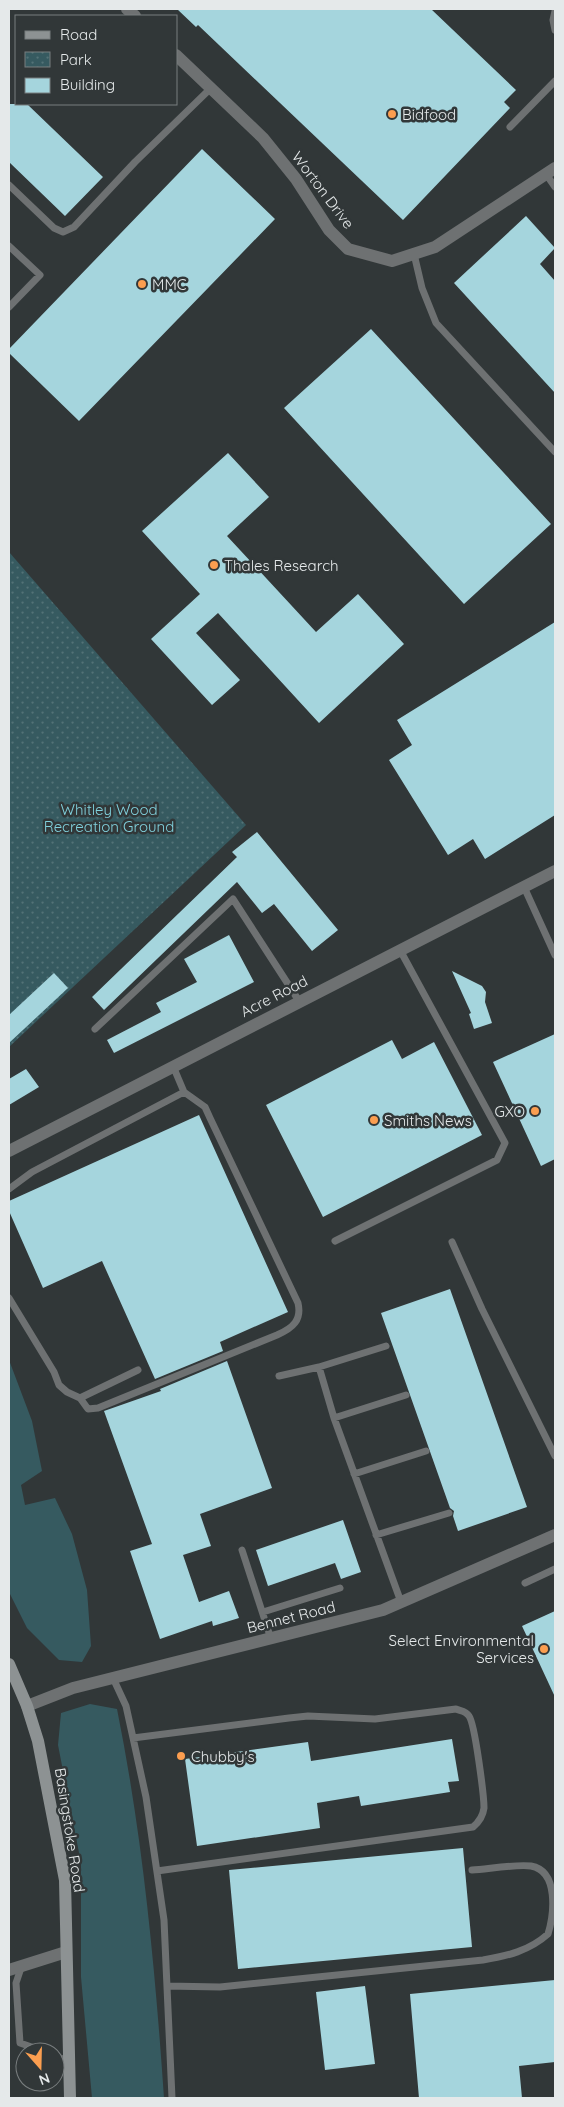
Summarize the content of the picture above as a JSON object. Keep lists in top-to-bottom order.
{
  "streets": {
    "main road": ["Basingstoke Road"],
    "street": ["Worton Drive", "Acre Road", "Bennet Road"]
  },
  "crossings": [
    ["Bennet Road", "Basingstoke Road"]
  ],
  "parks": ["Whitley Wood Recreation Ground"],
  "places": [
    "Bidfood",
    "MMC",
    "Thales Research",
    "GXO",
    "Smiths News",
    "Select Environmental Services",
    "Chubby's"
  ],
  "legend": ["Road", "Park", "Building"],
  "north": "bottom"
}
